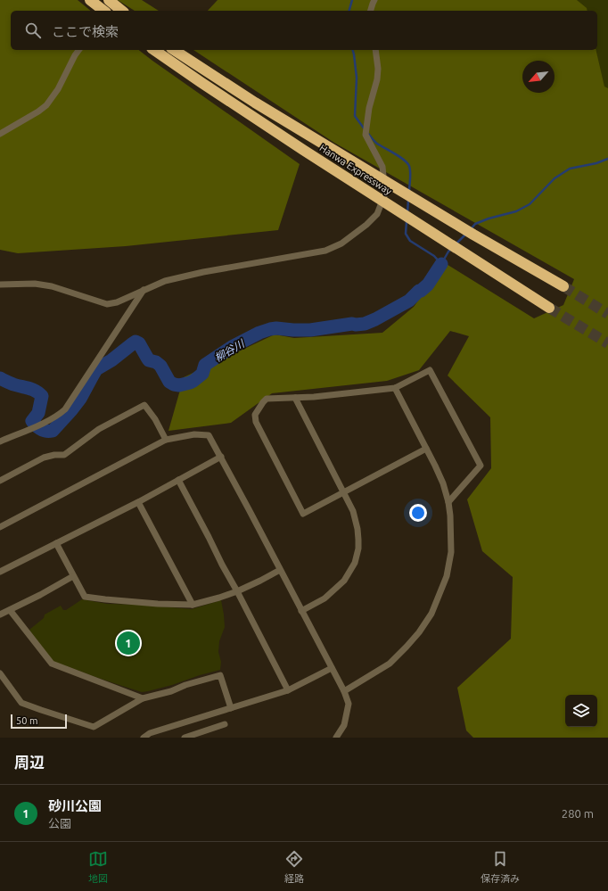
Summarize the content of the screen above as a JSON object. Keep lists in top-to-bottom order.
{
  "streets": {
    "highway": ["Hanwa Expressway"]
  },
  "water": ["柳谷川"],
  "scale_bar": "50 m",
  "north": "bottom left",
  "page": {
    "search": "ここで検索",
    "pins": "1",
    "scale": "50 m",
    "heading": "周辺",
    "list": [
      {
        "mark": "1",
        "name": "砂川公園",
        "note": "公園",
        "value": "280 m"
      }
    ],
    "nav": ["地図", "経路", "保存済み"]
  }
}
